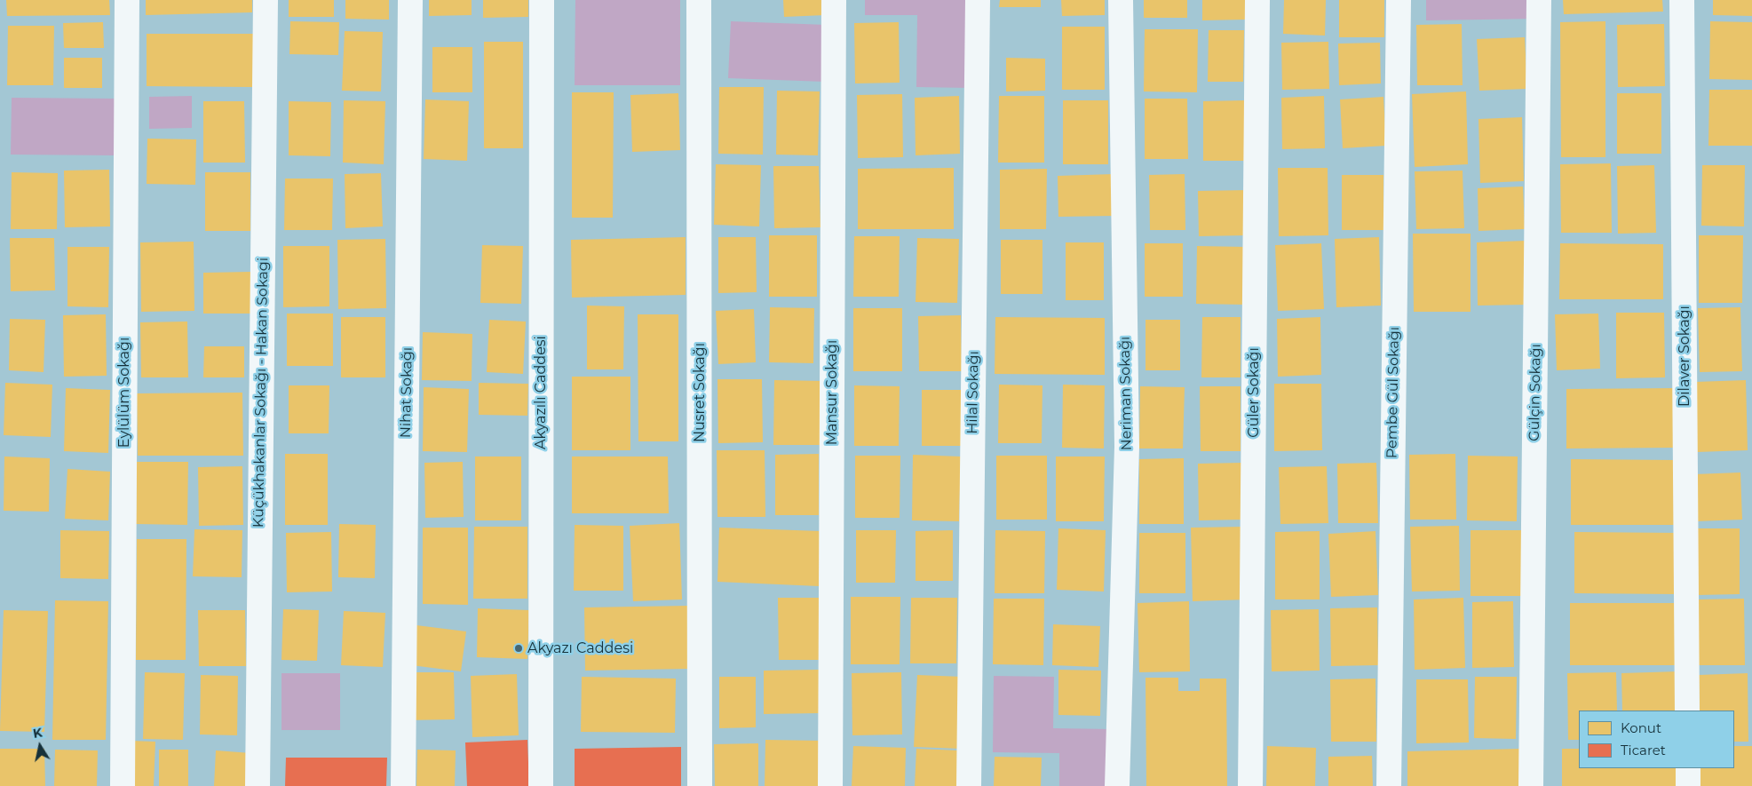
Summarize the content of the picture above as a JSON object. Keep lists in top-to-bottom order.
{
  "streets": {
    "street": [
      "Dilaver Sokağı",
      "Eylülüm Sokağı",
      "Küçükhakanlar Sokağı - Hakan Sokagi",
      "Nihat Sokağı",
      "Akyazılı Caddesi",
      "Nusret Sokağı",
      "Mansur Sokağı",
      "Hilal Sokağı",
      "Güler Sokağı",
      "Pembe Gül Sokağı",
      "Gülçin Sokağı",
      "Neriman Sokağı"
    ]
  },
  "places": ["Akyazı Caddesi"],
  "legend": ["Konut", "Ticaret"],
  "north": "top"
}
